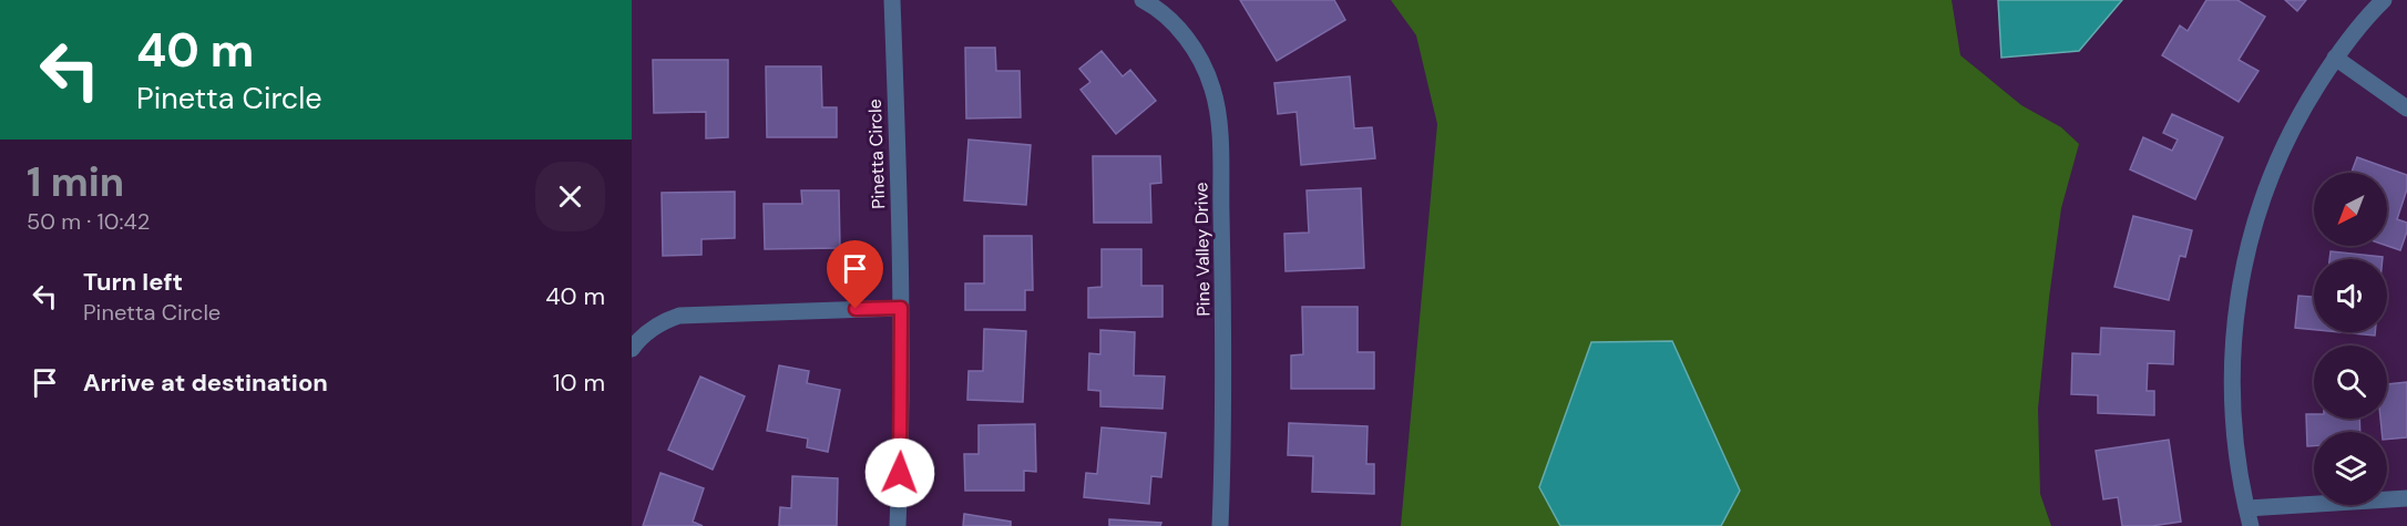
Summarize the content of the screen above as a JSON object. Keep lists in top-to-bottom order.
{
  "streets": {
    "street": ["Pinetta Circle", "Pine Valley Drive"]
  },
  "north": "bottom left",
  "page": {
    "turn": ["40 m", "Pinetta Circle"],
    "heading": ["1 min", "50 m · 10:42"],
    "list": [
      {
        "name": "Turn left",
        "note": "Pinetta Circle",
        "value": "40 m"
      },
      {
        "name": "Arrive at destination",
        "value": "10 m"
      }
    ]
  }
}
